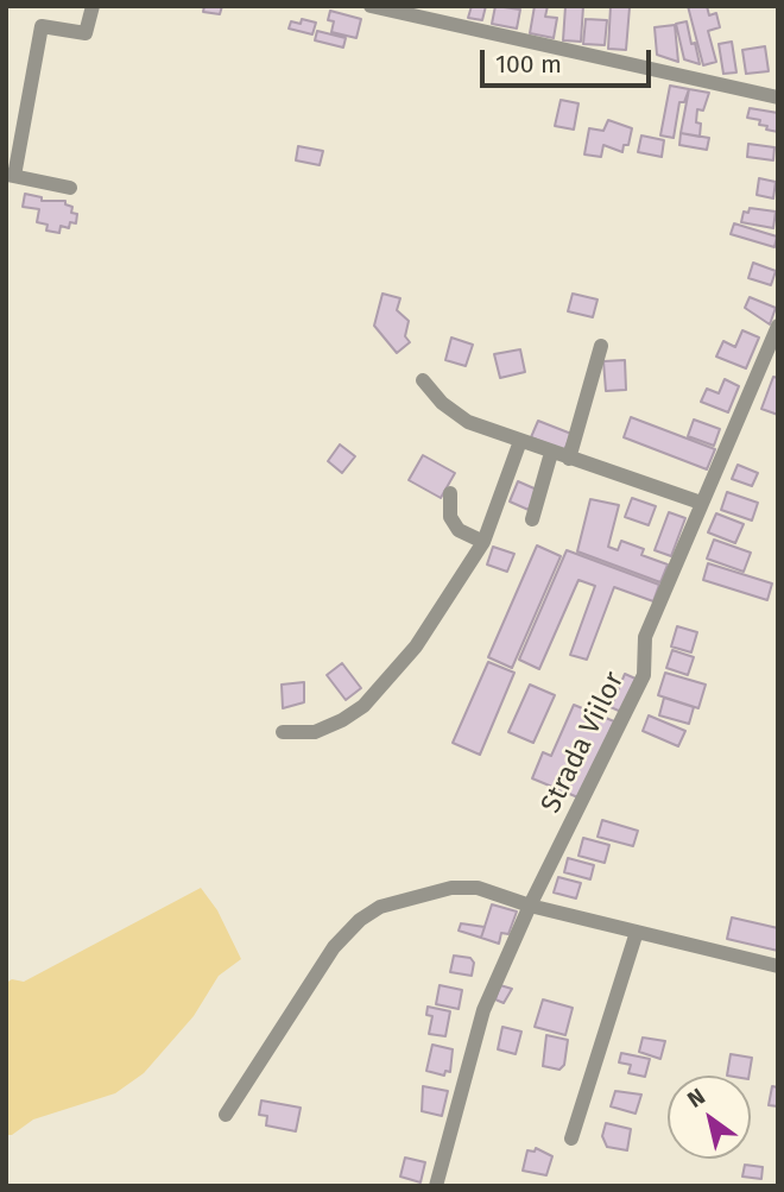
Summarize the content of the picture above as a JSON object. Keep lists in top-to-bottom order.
{
  "streets": {
    "street": ["Strada Viilor"]
  },
  "scale_bar": "100 m",
  "north": "top left"
}
